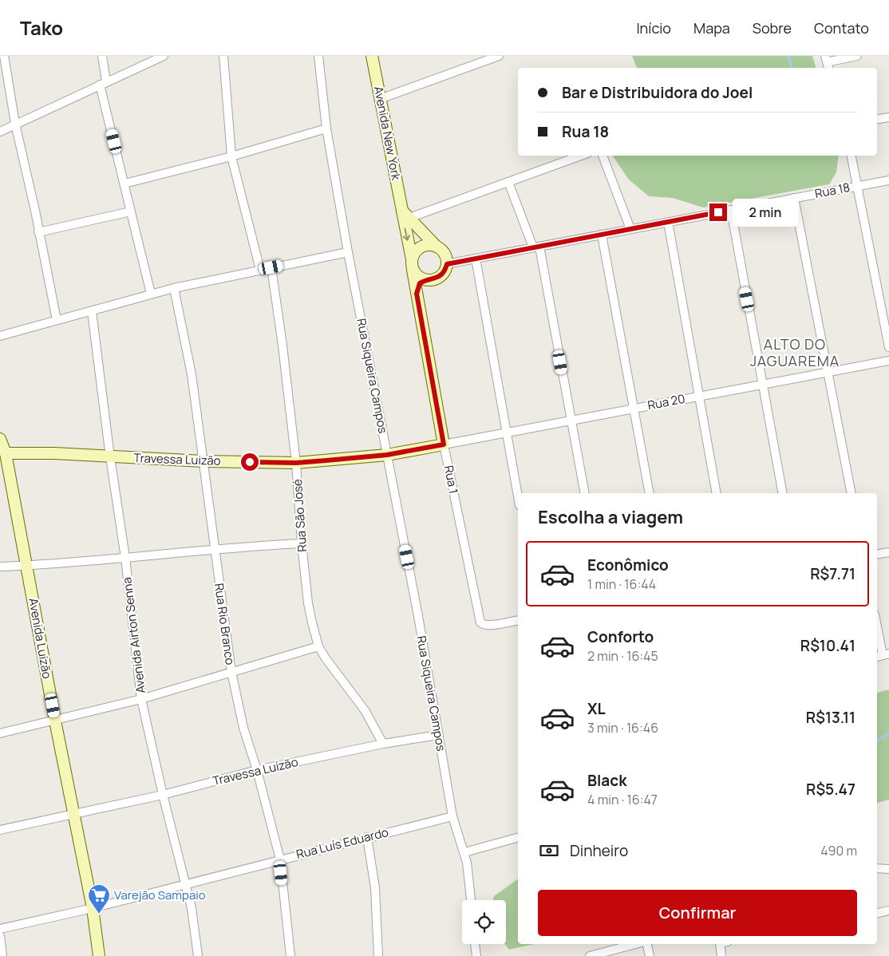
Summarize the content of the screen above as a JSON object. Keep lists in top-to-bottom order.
{
  "streets": {
    "street": [
      "Avenida New York",
      "Rua 18",
      "Rua Siqueira Campos",
      "Rua 20",
      "Travessa Luizão",
      "Rua 1",
      "Rua São José",
      "Rua Rio Branco",
      "Avenida Airton Senna",
      "Avenida Luizão",
      "Travessa Luízão",
      "Rua Luís Eduardo"
    ]
  },
  "crossings": [
    ["Avenida New York", "Rua 18"],
    ["Avenida New York", "Rua 1"],
    ["Rua 18", "Rua 1"],
    ["Rua Siqueira Campos", "Travessa Luizão"],
    ["Rua Siqueira Campos", "Travessa Luízão"],
    ["Rua Siqueira Campos", "Rua Luís Eduardo"],
    ["Rua 20", "Travessa Luizão"],
    ["Rua 20", "Rua 1"],
    ["Travessa Luizão", "Rua 1"],
    ["Travessa Luizão", "Rua São José"],
    ["Travessa Luizão", "Rua Rio Branco"],
    ["Travessa Luizão", "Avenida Airton Senna"],
    ["Travessa Luizão", "Avenida Luizão"],
    ["Rua São José", "Travessa Luízão"],
    ["Rua Rio Branco", "Travessa Luízão"],
    ["Rua Rio Branco", "Rua Luís Eduardo"],
    ["Avenida Airton Senna", "Travessa Luízão"],
    ["Avenida Airton Senna", "Rua Luís Eduardo"],
    ["Avenida Luizão", "Travessa Luízão"],
    ["Avenida Luizão", "Rua Luís Eduardo"]
  ],
  "districts": ["ALTO DO JAGUAREMA"],
  "places": {
    "supermarket": ["Varejão Sampaio"]
  },
  "page": {
    "header": "Tako",
    "nav": [
      "Início",
      "Mapa",
      "Sobre",
      "Contato"
    ],
    "banner": ["Bar e Distribuidora do Joel", "Rua 18"],
    "bubble": "2 min",
    "heading": "Escolha a viagem",
    "list": [
      {
        "name": "Econômico",
        "note": "1 min · 16:44",
        "value": "R$7.71"
      },
      {
        "name": "Conforto",
        "note": "2 min · 16:45",
        "value": "R$10.41"
      },
      {
        "name": "XL",
        "note": "3 min · 16:46",
        "value": "R$13.11"
      },
      {
        "name": "Black",
        "note": "4 min · 16:47",
        "value": "R$5.47"
      }
    ],
    "pay": ["Dinheiro", "490 m"],
    "buttons": "Confirmar"
  }
}
